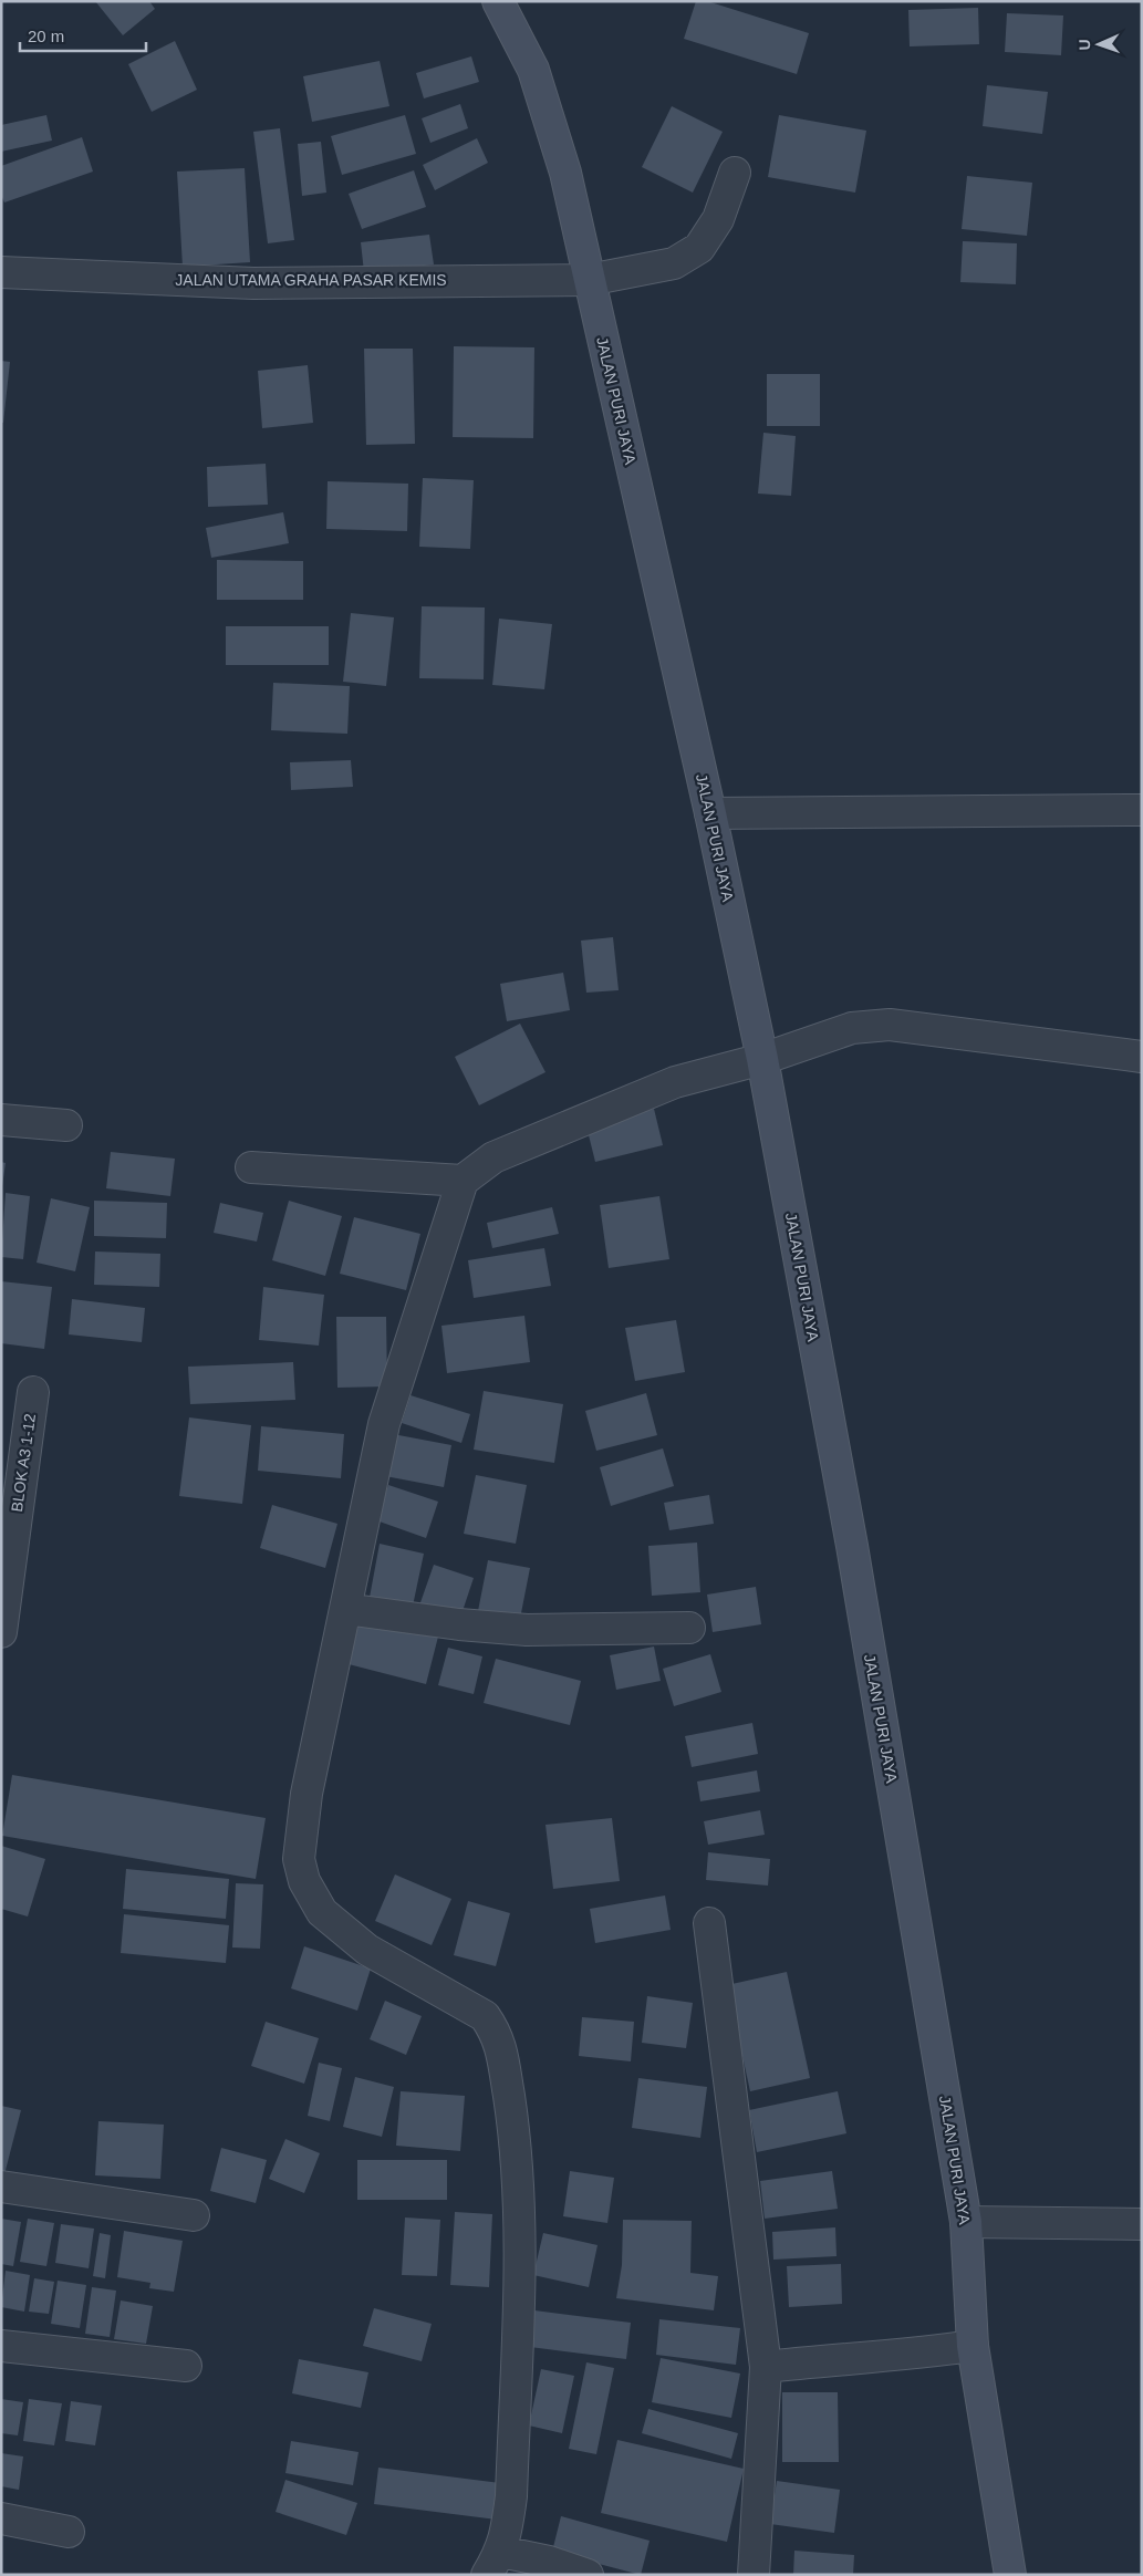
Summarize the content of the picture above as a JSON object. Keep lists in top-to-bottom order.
{
  "streets": {
    "street": ["JALAN UTAMA GRAHA PASAR KEMIS", "JALAN PURI JAYA", "BLOK A3 1-12"]
  },
  "crossings": [
    ["JALAN UTAMA GRAHA PASAR KEMIS", "JALAN PURI JAYA"]
  ],
  "scale_bar": "20 m",
  "north": "left"
}
